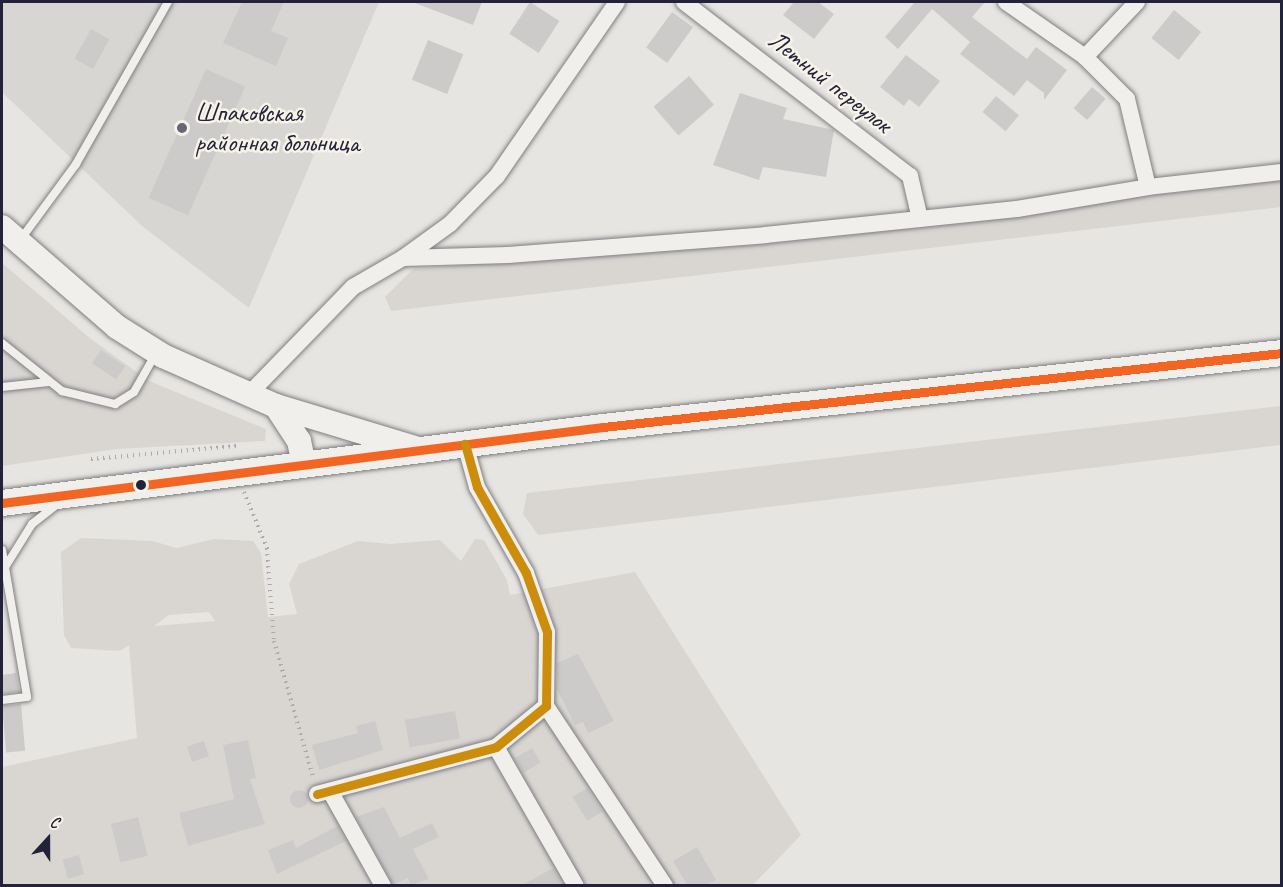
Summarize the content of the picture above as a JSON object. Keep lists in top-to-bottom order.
{
  "streets": {
    "street": ["Летний переулок"]
  },
  "places": ["Шпаковская районная больница"],
  "north": "top"
}
